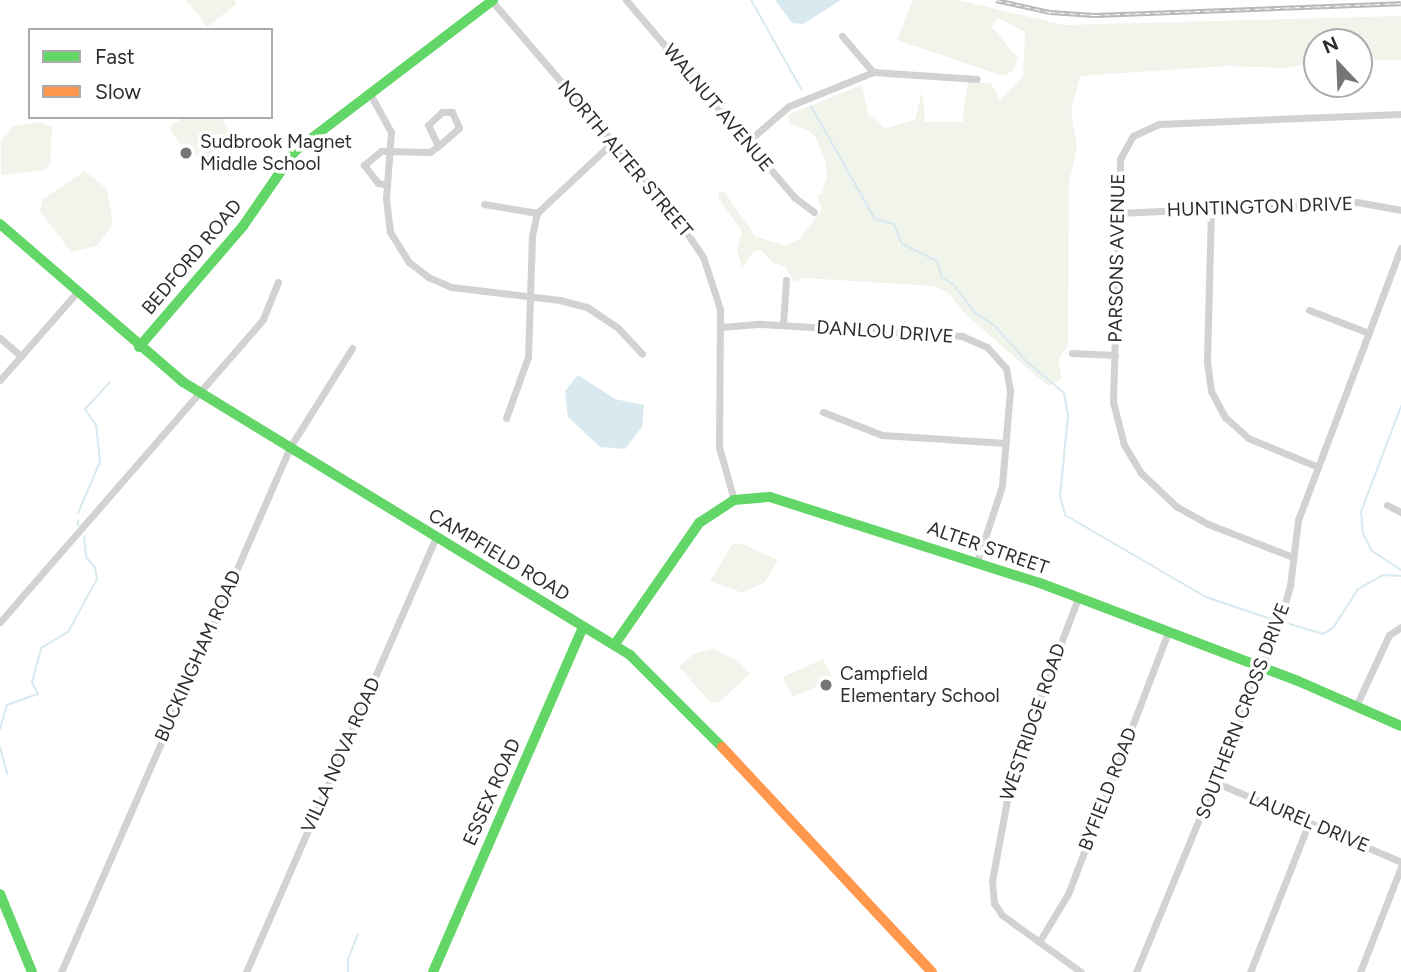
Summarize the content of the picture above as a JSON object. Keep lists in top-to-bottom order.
{
  "streets": {
    "street": [
      "WALNUT AVENUE",
      "NORTH ALTER STREET",
      "HUNTINGTON DRIVE",
      "BEDFORD ROAD",
      "PARSONS AVENUE",
      "DANLOU DRIVE",
      "ALTER STREET",
      "CAMPFIELD ROAD",
      "BUCKINGHAM ROAD",
      "SOUTHERN CROSS DRIVE",
      "WESTRIDGE ROAD",
      "VILLA NOVA ROAD",
      "BYFIELD ROAD",
      "ESSEX ROAD",
      "LAUREL DRIVE"
    ]
  },
  "crossings": [
    ["NORTH ALTER STREET", "BEDFORD ROAD"],
    ["NORTH ALTER STREET", "DANLOU DRIVE"],
    ["NORTH ALTER STREET", "ALTER STREET"],
    ["HUNTINGTON DRIVE", "PARSONS AVENUE"],
    ["BEDFORD ROAD", "CAMPFIELD ROAD"],
    ["PARSONS AVENUE", "SOUTHERN CROSS DRIVE"],
    ["DANLOU DRIVE", "ALTER STREET"],
    ["ALTER STREET", "CAMPFIELD ROAD"],
    ["ALTER STREET", "SOUTHERN CROSS DRIVE"],
    ["ALTER STREET", "WESTRIDGE ROAD"],
    ["ALTER STREET", "BYFIELD ROAD"],
    ["CAMPFIELD ROAD", "BUCKINGHAM ROAD"],
    ["CAMPFIELD ROAD", "VILLA NOVA ROAD"],
    ["CAMPFIELD ROAD", "ESSEX ROAD"],
    ["SOUTHERN CROSS DRIVE", "LAUREL DRIVE"],
    ["WESTRIDGE ROAD", "BYFIELD ROAD"]
  ],
  "places": ["Sudbrook Magnet Middle School", "Campfield Elementary School"],
  "legend": ["Fast", "Slow"],
  "north": "top left"
}
